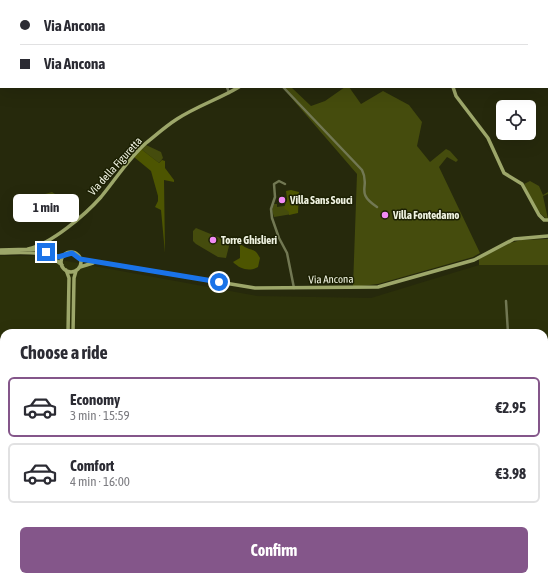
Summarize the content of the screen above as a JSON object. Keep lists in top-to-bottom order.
{
  "streets": {
    "main road": ["Via della Figuretta", "Via Ancona"]
  },
  "crossings": [
    ["Via della Figuretta", "Via Ancona"]
  ],
  "places": ["Villa Sans Souci", "Villa Fontedamo", "Torre Ghislieri"],
  "page": {
    "banner": ["Via Ancona", "Via Ancona"],
    "bubble": "1 min",
    "heading": "Choose a ride",
    "list": [
      {
        "name": "Economy",
        "note": "3 min · 15:59",
        "value": "€2.95"
      },
      {
        "name": "Comfort",
        "note": "4 min · 16:00",
        "value": "€3.98"
      }
    ],
    "buttons": "Confirm"
  }
}
